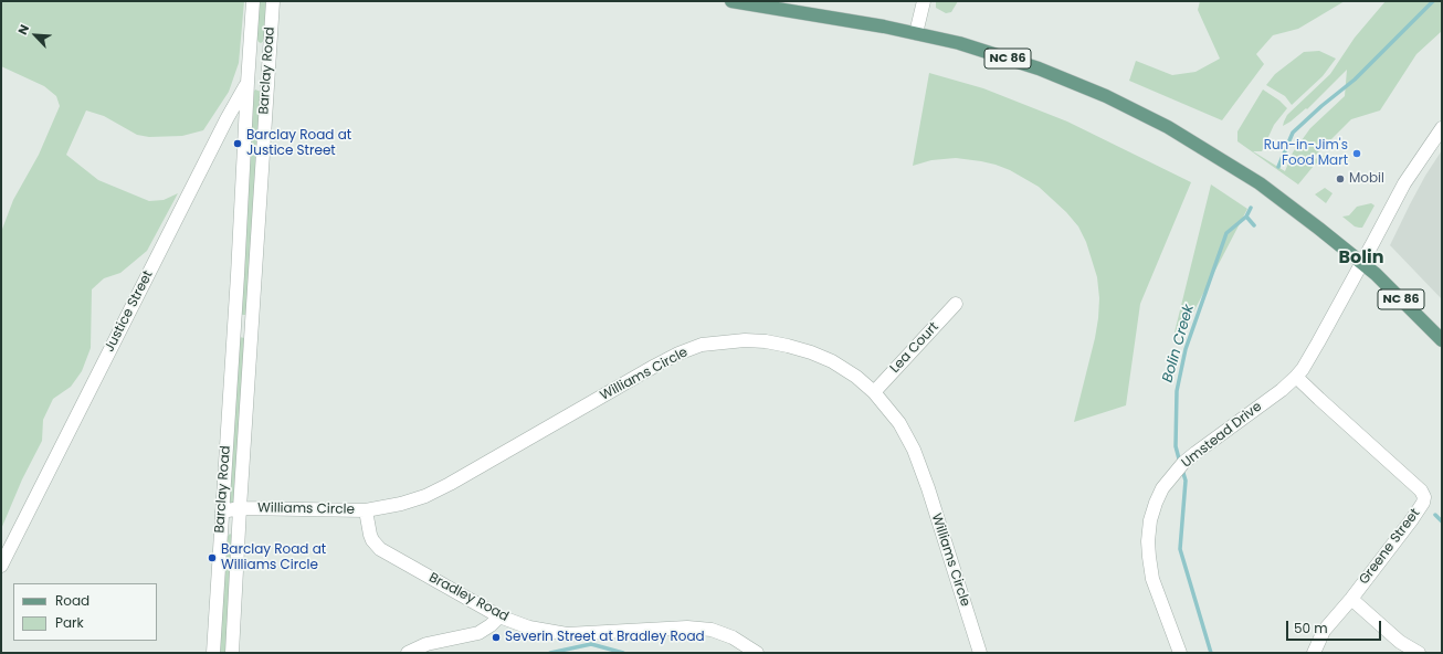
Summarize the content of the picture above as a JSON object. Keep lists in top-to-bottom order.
{
  "streets": {
    "main road": ["NC 86"],
    "street": [
      "Barclay Road",
      "Justice Street",
      "Lea Court",
      "Williams Circle",
      "Umstead Drive",
      "Greene Street",
      "Bradley Road"
    ]
  },
  "crossings": [
    ["NC 86", "Umstead Drive"],
    ["Barclay Road", "Justice Street"],
    ["Barclay Road", "Williams Circle"],
    ["Lea Court", "Williams Circle"],
    ["Williams Circle", "Bradley Road"],
    ["Umstead Drive", "Greene Street"]
  ],
  "districts": ["Bolin"],
  "water": ["Bolin Creek"],
  "places": [
    "Barclay Road at Justice Street",
    "Run-in-Jim's Food Mart",
    "Mobil",
    "Barclay Road at Williams Circle",
    "Severin Street at Bradley Road"
  ],
  "legend": ["Road", "Park"],
  "scale_bar": "50 m",
  "north": "top left"
}
